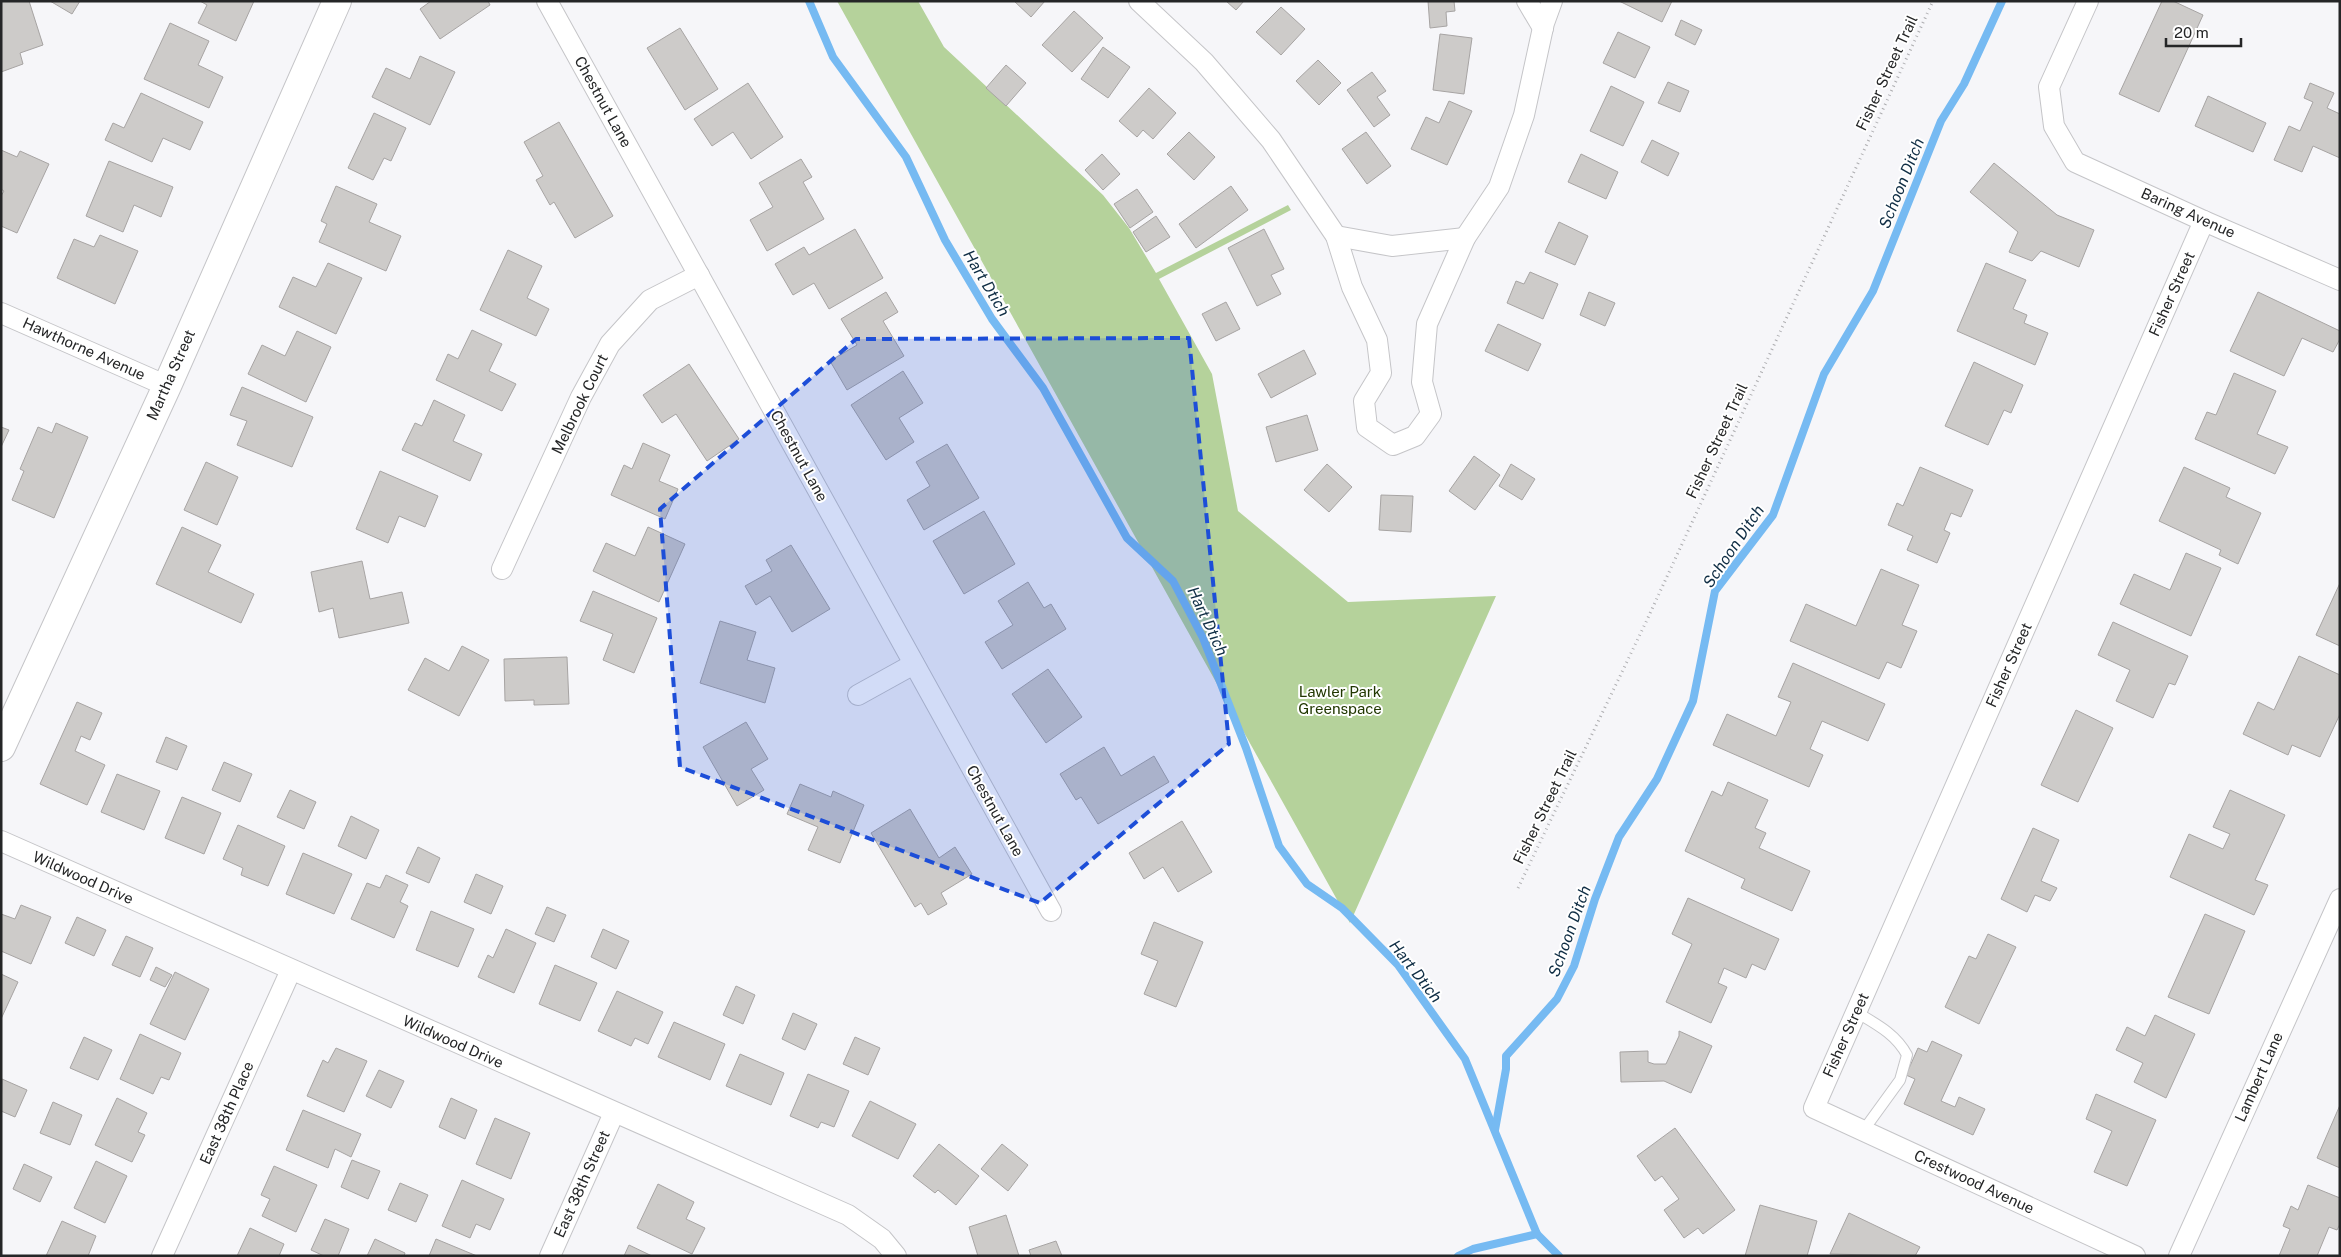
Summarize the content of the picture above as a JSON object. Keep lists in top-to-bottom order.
{
  "streets": {
    "street": [
      "Chestnut Lane",
      "Baring Avenue",
      "Fisher Street",
      "Hawthorne Avenue",
      "Martha Street",
      "Melbrook Court",
      "Wildwood Drive",
      "Lambert Lane",
      "East 38th Place",
      "Crestwood Avenue",
      "East 38th Street"
    ],
    "path": ["Fisher Street Trail"]
  },
  "crossings": [
    ["Chestnut Lane", "Melbrook Court"],
    ["Baring Avenue", "Fisher Street"],
    ["Fisher Street", "Crestwood Avenue"],
    ["Hawthorne Avenue", "Martha Street"],
    ["Wildwood Drive", "East 38th Place"],
    ["Wildwood Drive", "East 38th Street"]
  ],
  "water": ["Schoon Ditch", "Hart Dtich"],
  "parks": ["Lawler Park Greenspace"],
  "scale_bar": "20 m"
}
